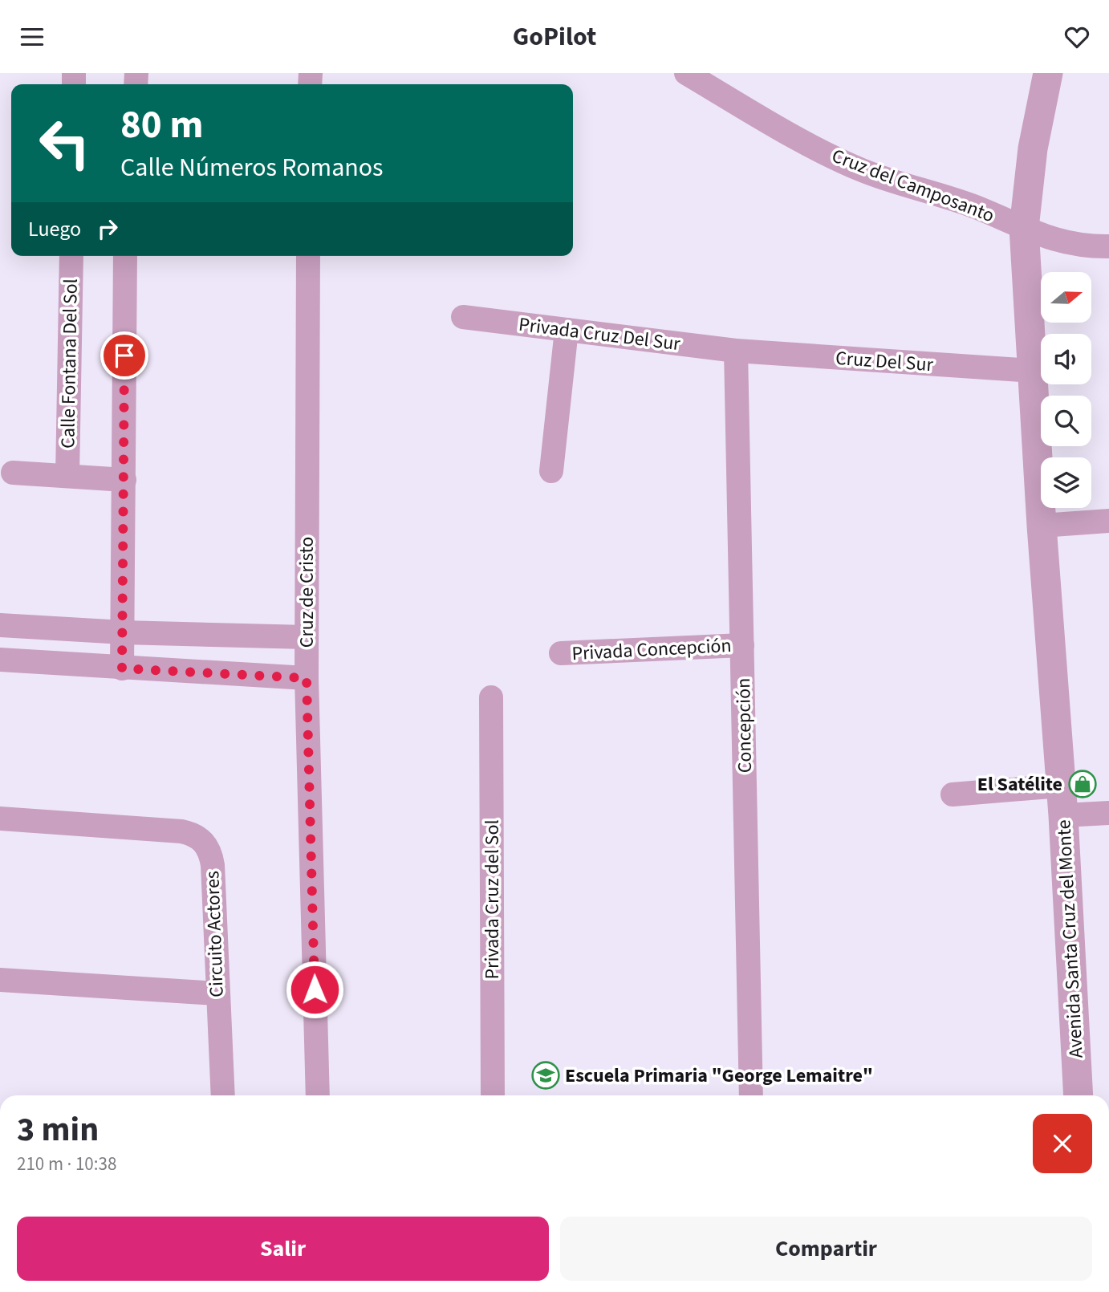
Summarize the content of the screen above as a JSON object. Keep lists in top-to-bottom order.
{
  "streets": {
    "street": [
      "Cruz del Camposanto",
      "Privada Cruz Del Sur",
      "Cruz Del Sur",
      "Calle Fontana Del Sol",
      "Cruz de Cristo",
      "Privada Concepción",
      "Concepción",
      "Privada Cruz del Sol",
      "Circuito Actores",
      "Avenida Santa Cruz del Monte"
    ]
  },
  "crossings": [
    ["Cruz del Camposanto", "Avenida Santa Cruz del Monte"],
    ["Privada Cruz Del Sur", "Cruz Del Sur"],
    ["Privada Cruz Del Sur", "Concepción"],
    ["Cruz Del Sur", "Concepción"],
    ["Cruz Del Sur", "Avenida Santa Cruz del Monte"],
    ["Privada Concepción", "Concepción"]
  ],
  "places": {
    "shop": ["El Satélite"],
    "school or university": ["Escuela Primaria \"George Lemaitre\""]
  },
  "north": "right",
  "page": {
    "header": "GoPilot",
    "turn": ["80 m", "Calle Números Romanos"],
    "then": "Luego",
    "heading": ["3 min", "210 m · 10:38"],
    "buttons": ["Salir", "Compartir"]
  }
}
